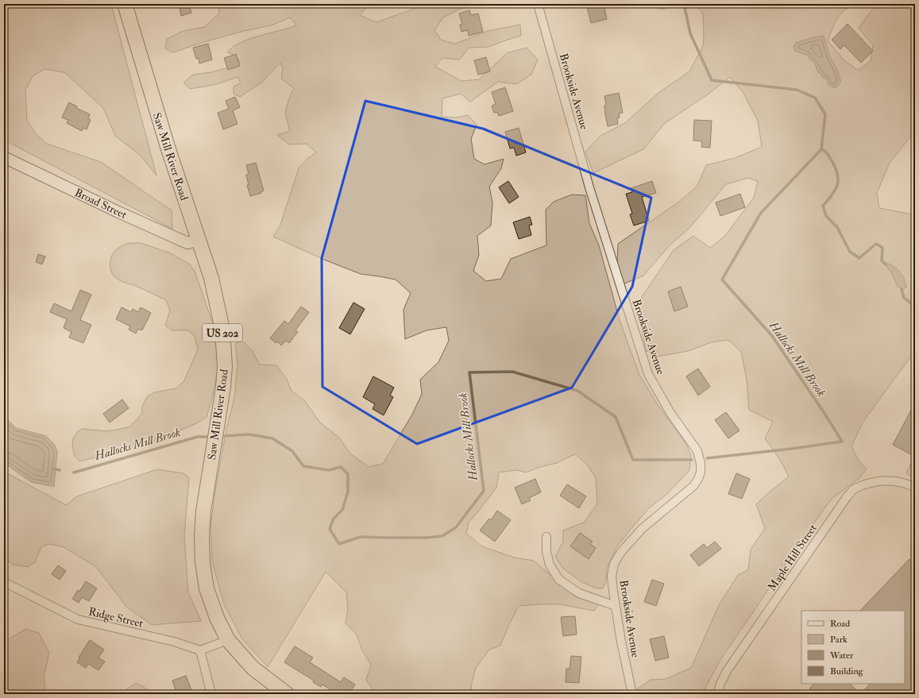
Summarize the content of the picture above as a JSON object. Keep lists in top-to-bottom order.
{
  "streets": {
    "highway": ["Saw Mill River Road", "US 202"],
    "street": [
      "Brookside Avenue",
      "Broad Street",
      "Maple Hill Street",
      "Ridge Street"
    ]
  },
  "crossings": [
    ["Saw Mill River Road", "Broad Street"]
  ],
  "water": ["Hallocks Mill Brook"],
  "legend": [
    "Road",
    "Park",
    "Water",
    "Building"
  ]
}
